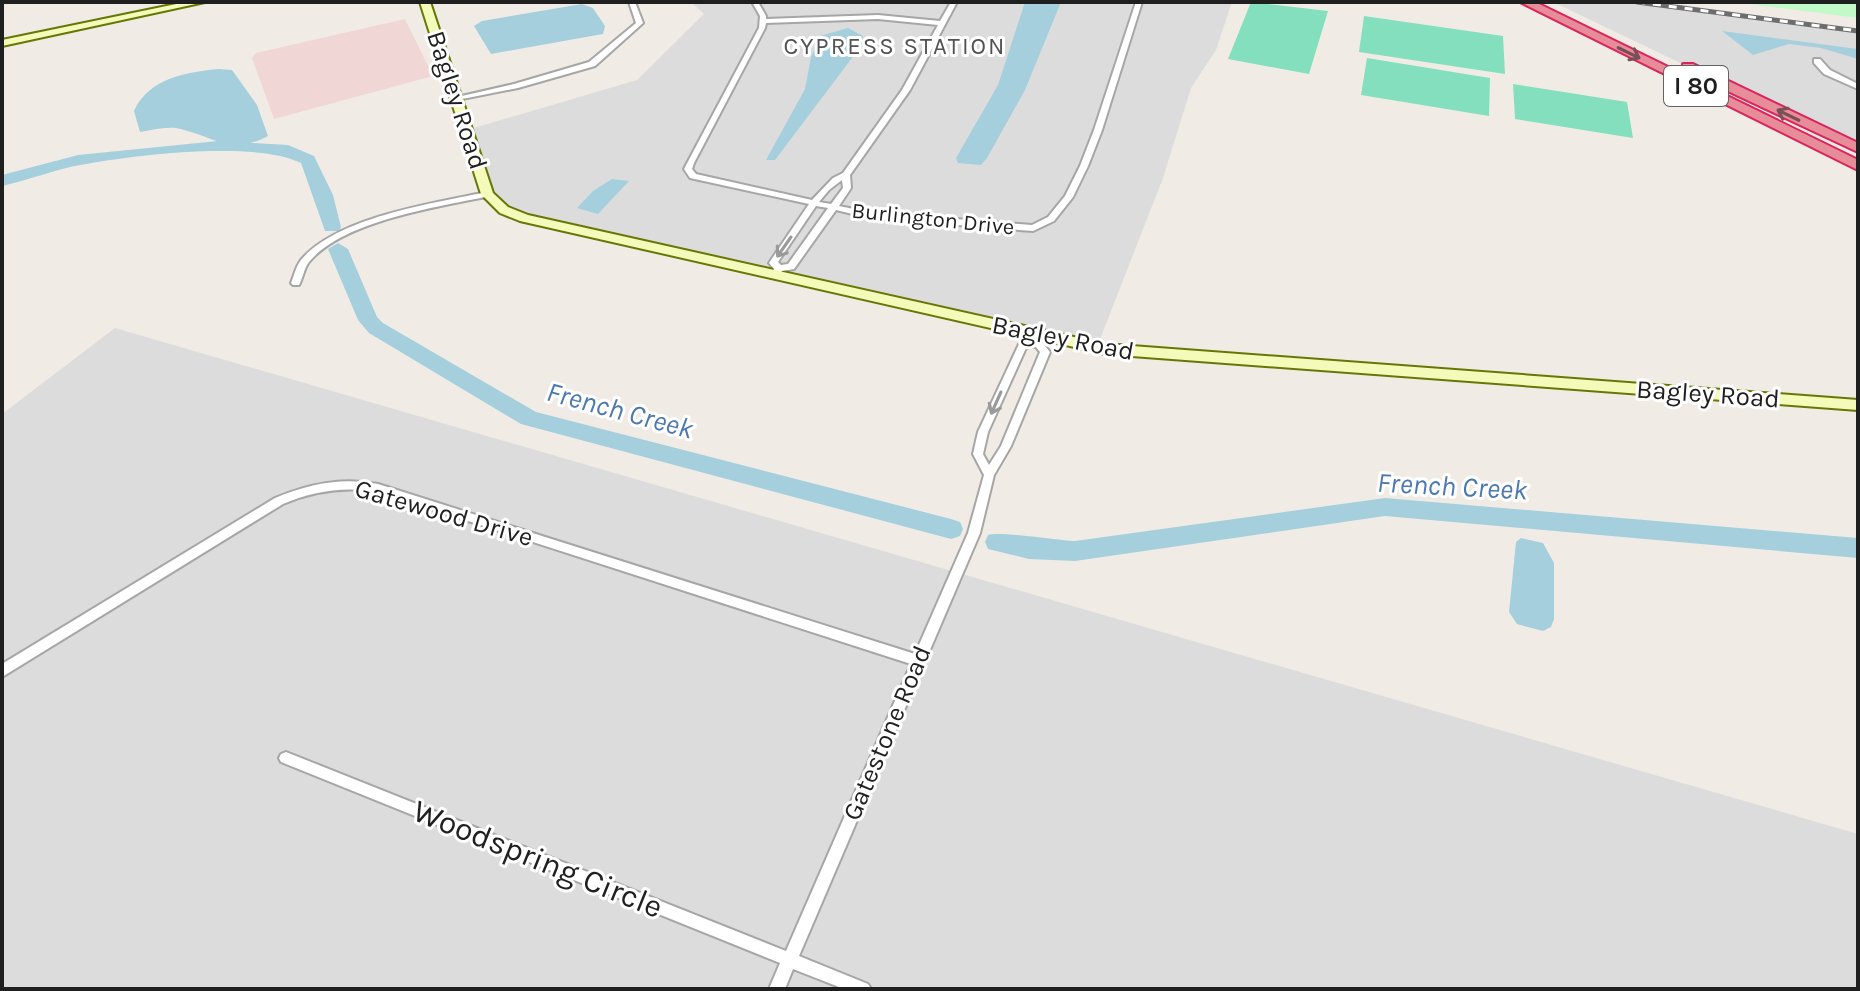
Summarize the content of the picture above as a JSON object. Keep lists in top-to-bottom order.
{
  "streets": {
    "highway": ["I 80"],
    "street": [
      "Bagley Road",
      "Burlington Drive",
      "Gatewood Drive",
      "Gatestone Road",
      "Woodspring Circle"
    ]
  },
  "crossings": [
    ["Bagley Road", "Gatestone Road"],
    ["Gatewood Drive", "Gatestone Road"],
    ["Gatestone Road", "Woodspring Circle"]
  ],
  "districts": ["CYPRESS STATION"],
  "water": ["French Creek"]
}
